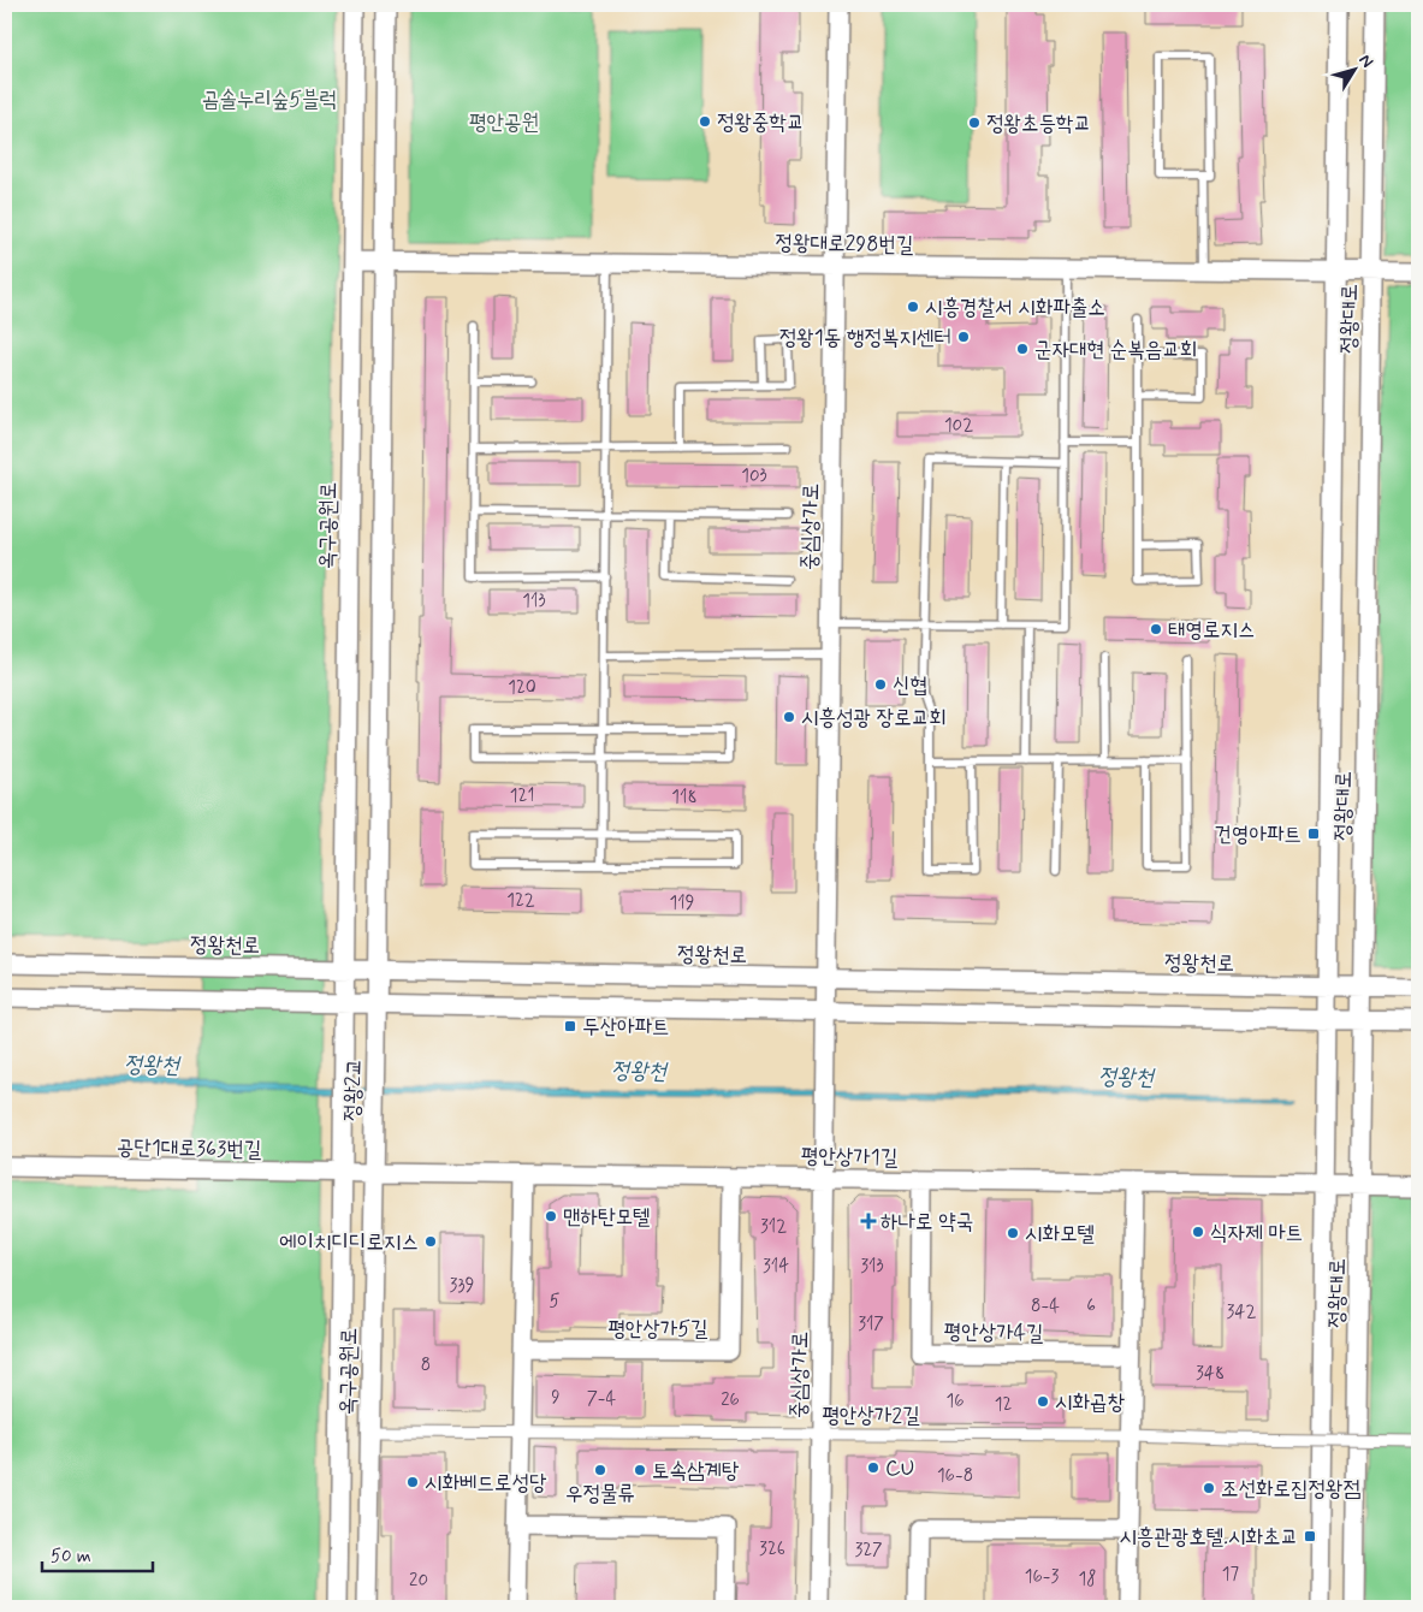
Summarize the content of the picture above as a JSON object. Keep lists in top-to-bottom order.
{
  "streets": {
    "street": [
      "정왕대로298번길",
      "정왕대로",
      "옥구공원로",
      "중심상가로",
      "정왕천로",
      "정왕2교",
      "공단1대로363번길",
      "평안상가1길",
      "평안상가5길",
      "평안상가4길",
      "평안상가2길"
    ]
  },
  "crossings": [
    ["정왕대로298번길", "정왕대로"],
    ["정왕대로298번길", "옥구공원로"],
    ["정왕대로298번길", "중심상가로"],
    ["정왕대로", "정왕천로"],
    ["정왕대로", "평안상가1길"],
    ["옥구공원로", "정왕천로"],
    ["옥구공원로", "정왕2교"],
    ["옥구공원로", "공단1대로363번길"],
    ["옥구공원로", "평안상가1길"],
    ["옥구공원로", "평안상가2길"],
    ["중심상가로", "정왕천로"],
    ["중심상가로", "평안상가1길"],
    ["중심상가로", "평안상가2길"],
    ["공단1대로363번길", "평안상가1길"],
    ["평안상가1길", "평안상가5길"],
    ["평안상가1길", "평안상가4길"]
  ],
  "water": ["정왕천"],
  "parks": ["곰솔누리숲5블럭", "평안공원"],
  "places": {
    "other": [
      "정왕중학교",
      "정왕초등학교",
      "시흥경찰서 시화파출소",
      "정왕1동 행정복지센터",
      "군자대현 순복음교회",
      "태영로지스",
      "신협",
      "시흥성광 장로교회",
      "맨하탄모텔",
      "식자제 마트",
      "시화모텔",
      "에이치디디로지스",
      "시화곱창",
      "CU",
      "우정물류",
      "토속삼계탕",
      "시화베드로성당",
      "조선화로집정왕점"
    ],
    "transit": ["건영아파트", "두산아파트", "시흥관광호텔.시화초교"],
    "health": ["하나로 약국"]
  },
  "house_numbers": [
    "102",
    "103",
    "113",
    "120",
    "121",
    "118",
    "122",
    "119",
    "312",
    "314",
    "313",
    "339",
    "5",
    "8-4",
    "6",
    "342",
    "317",
    "8",
    "348",
    "9",
    "7-4",
    "26",
    "16",
    "12",
    "16-8",
    "326",
    "327",
    "17",
    "16-3",
    "18",
    "20"
  ],
  "scale_bar": "50 m",
  "north": "top right"
}
